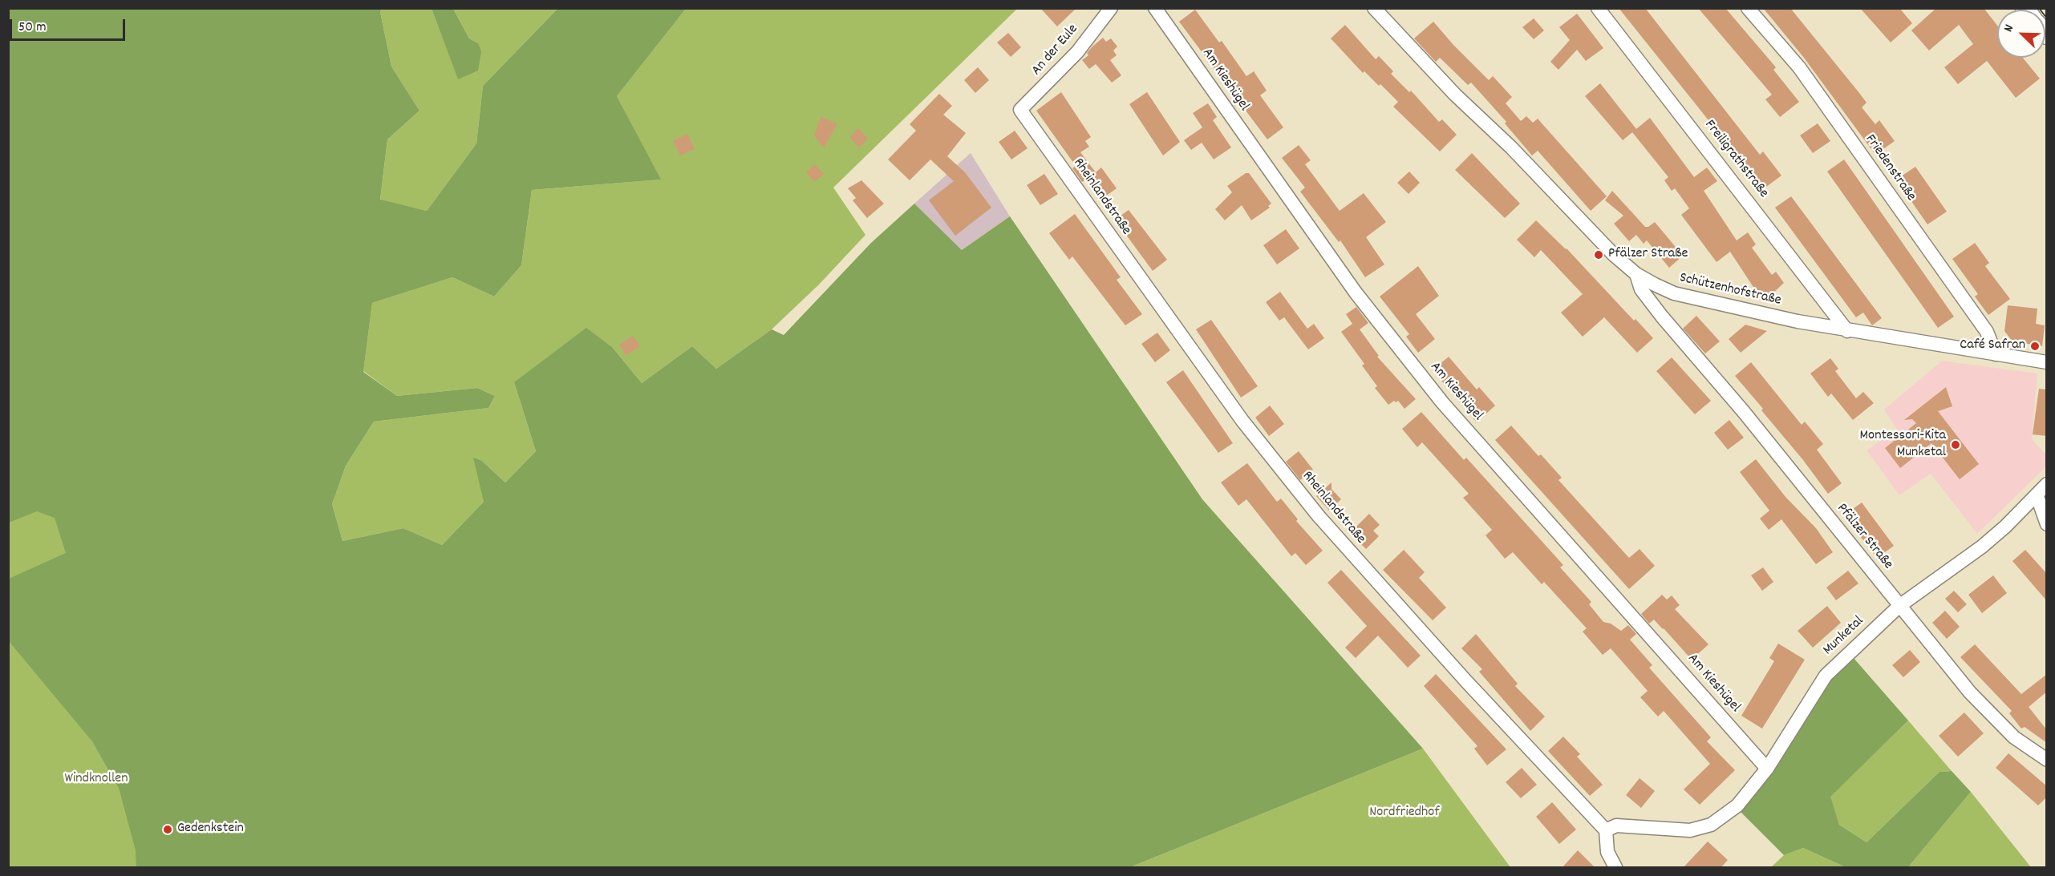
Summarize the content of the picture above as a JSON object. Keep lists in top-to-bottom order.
{
  "streets": {
    "street": [
      "An der Eule",
      "Am Kieshügel",
      "Freiligrathstraße",
      "Friedenstraße",
      "Rheinlandstraße",
      "Schützenhofstraße",
      "Pfälzer Straße",
      "Munketal"
    ]
  },
  "crossings": [
    ["An der Eule", "Rheinlandstraße"],
    ["Am Kieshügel", "Munketal"],
    ["Freiligrathstraße", "Schützenhofstraße"],
    ["Friedenstraße", "Schützenhofstraße"],
    ["Rheinlandstraße", "Munketal"],
    ["Schützenhofstraße", "Pfälzer Straße"],
    ["Pfälzer Straße", "Munketal"]
  ],
  "parks": ["Windknollen", "Nordfriedhof"],
  "places": [
    "Pfälzer Straße",
    "Café Safran",
    "Montessori-Kita Munketal",
    "Gedenkstein"
  ],
  "scale_bar": "50 m",
  "north": "top left"
}
